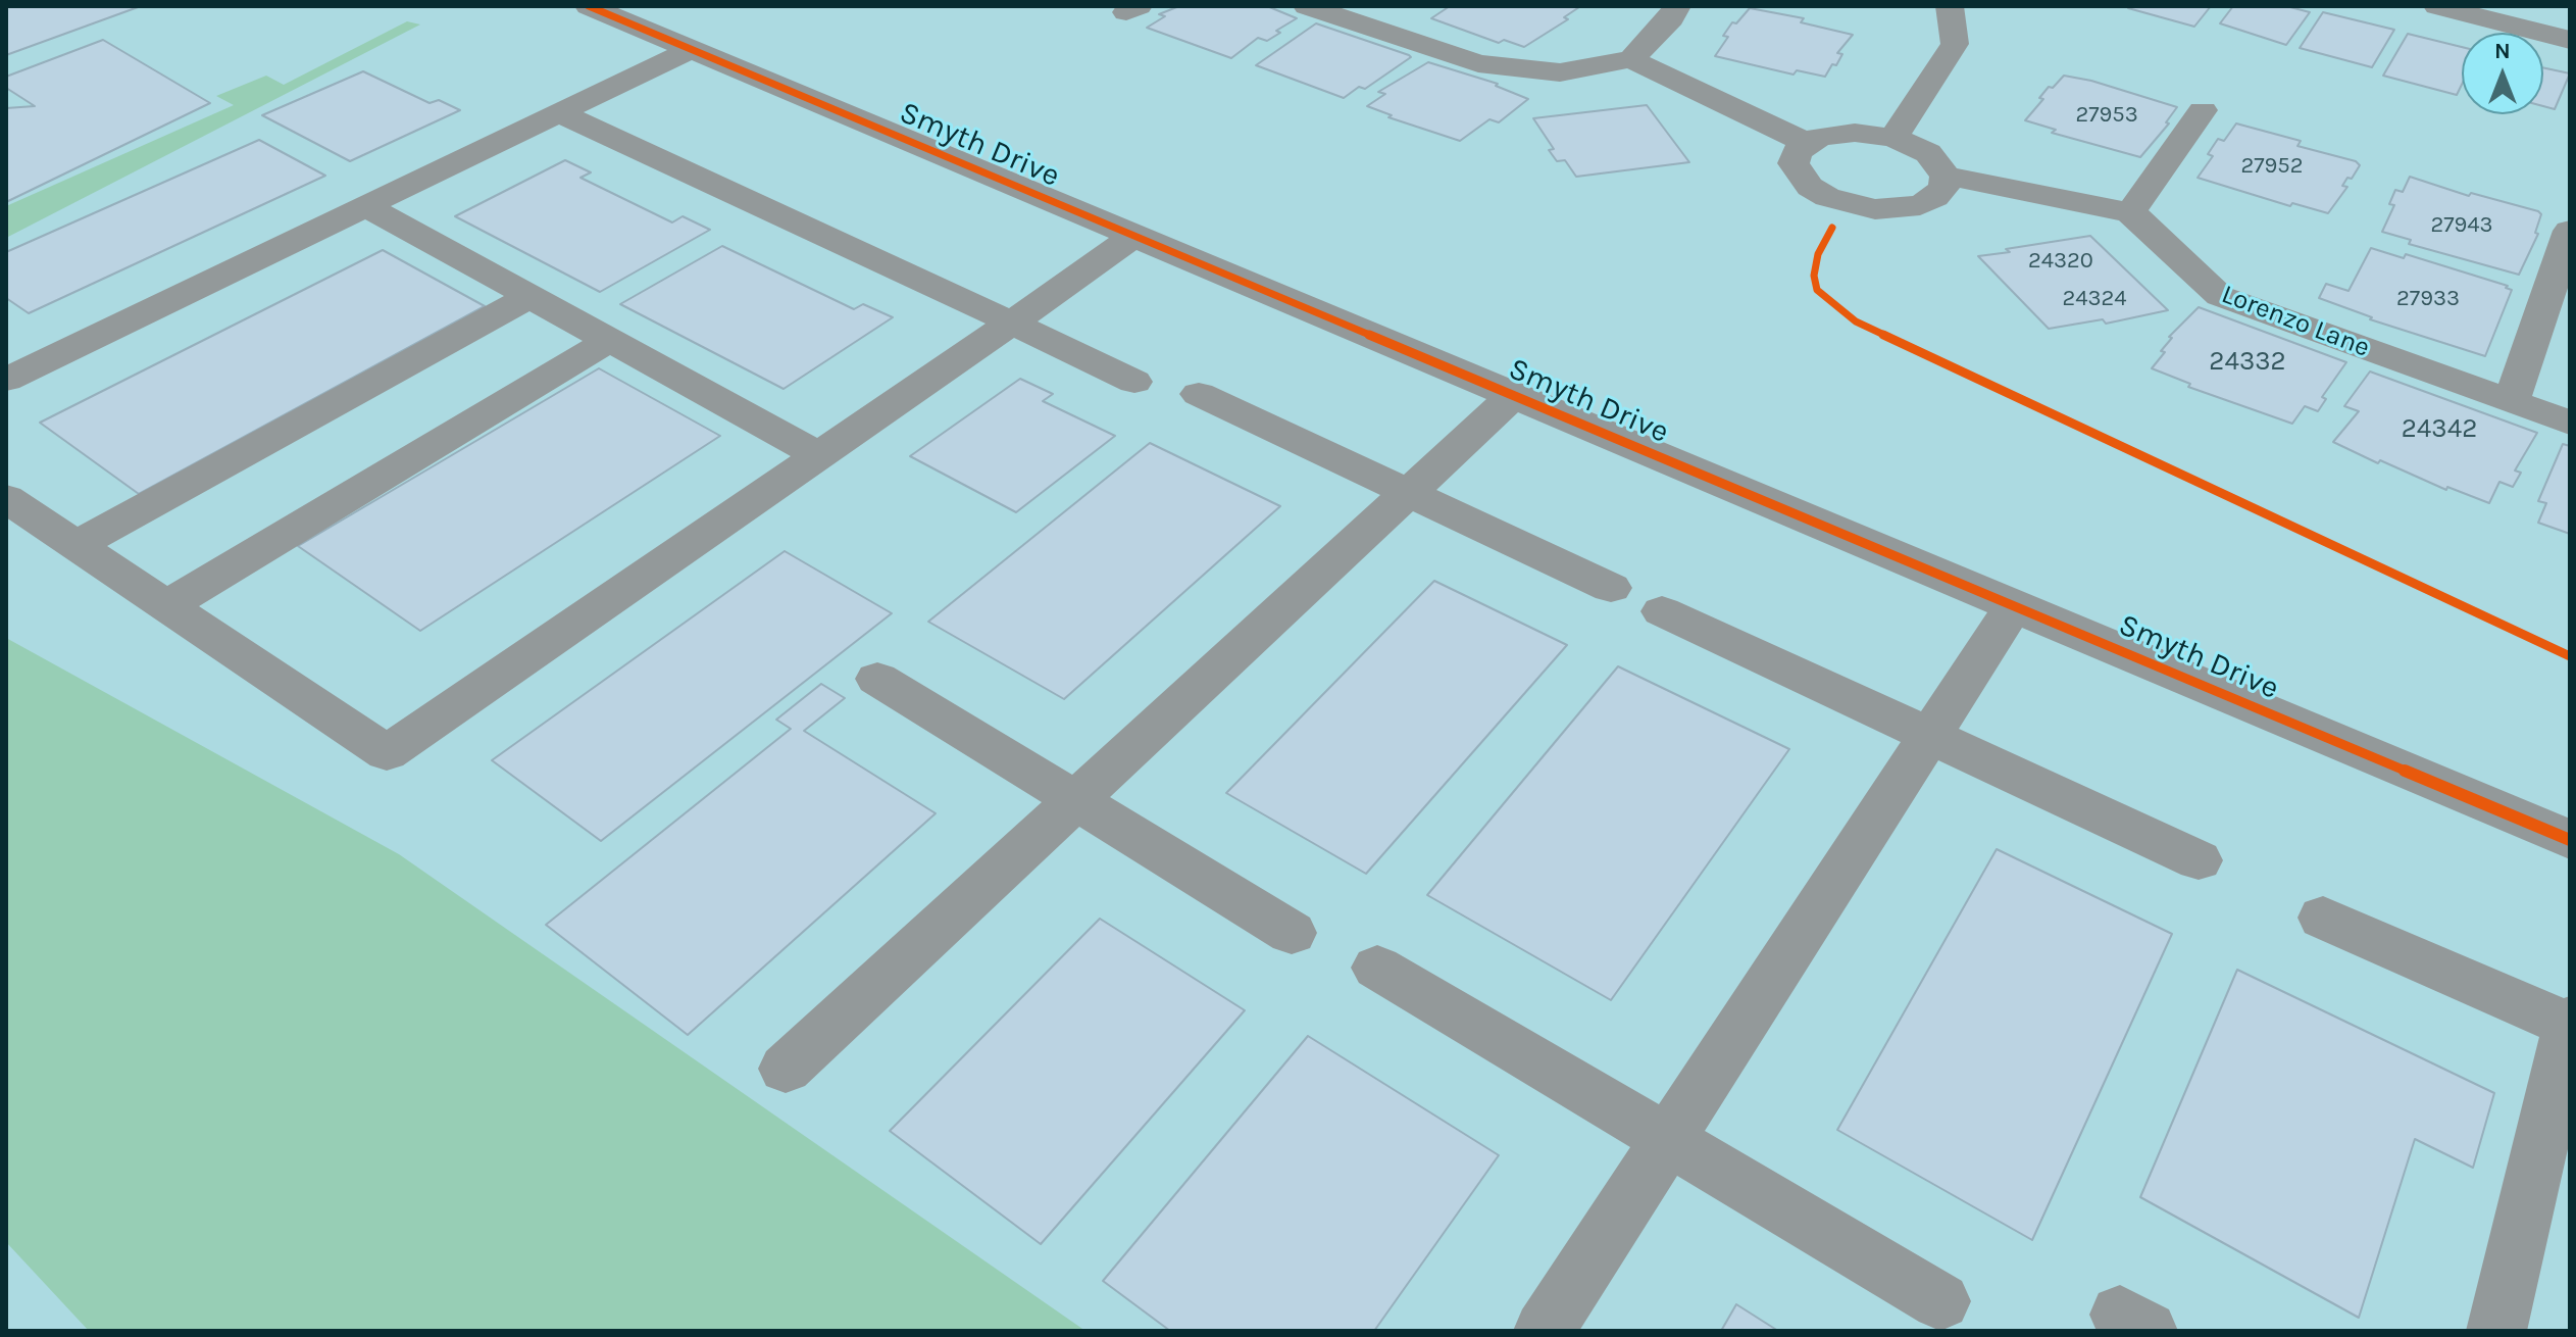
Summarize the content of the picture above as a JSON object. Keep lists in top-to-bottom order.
{
  "streets": {
    "street": ["Smyth Drive", "Lorenzo Lane"]
  },
  "house_numbers": [
    "27953",
    "27952",
    "27943",
    "24320",
    "24324",
    "27933",
    "24332",
    "24342"
  ],
  "north": "top"
}
